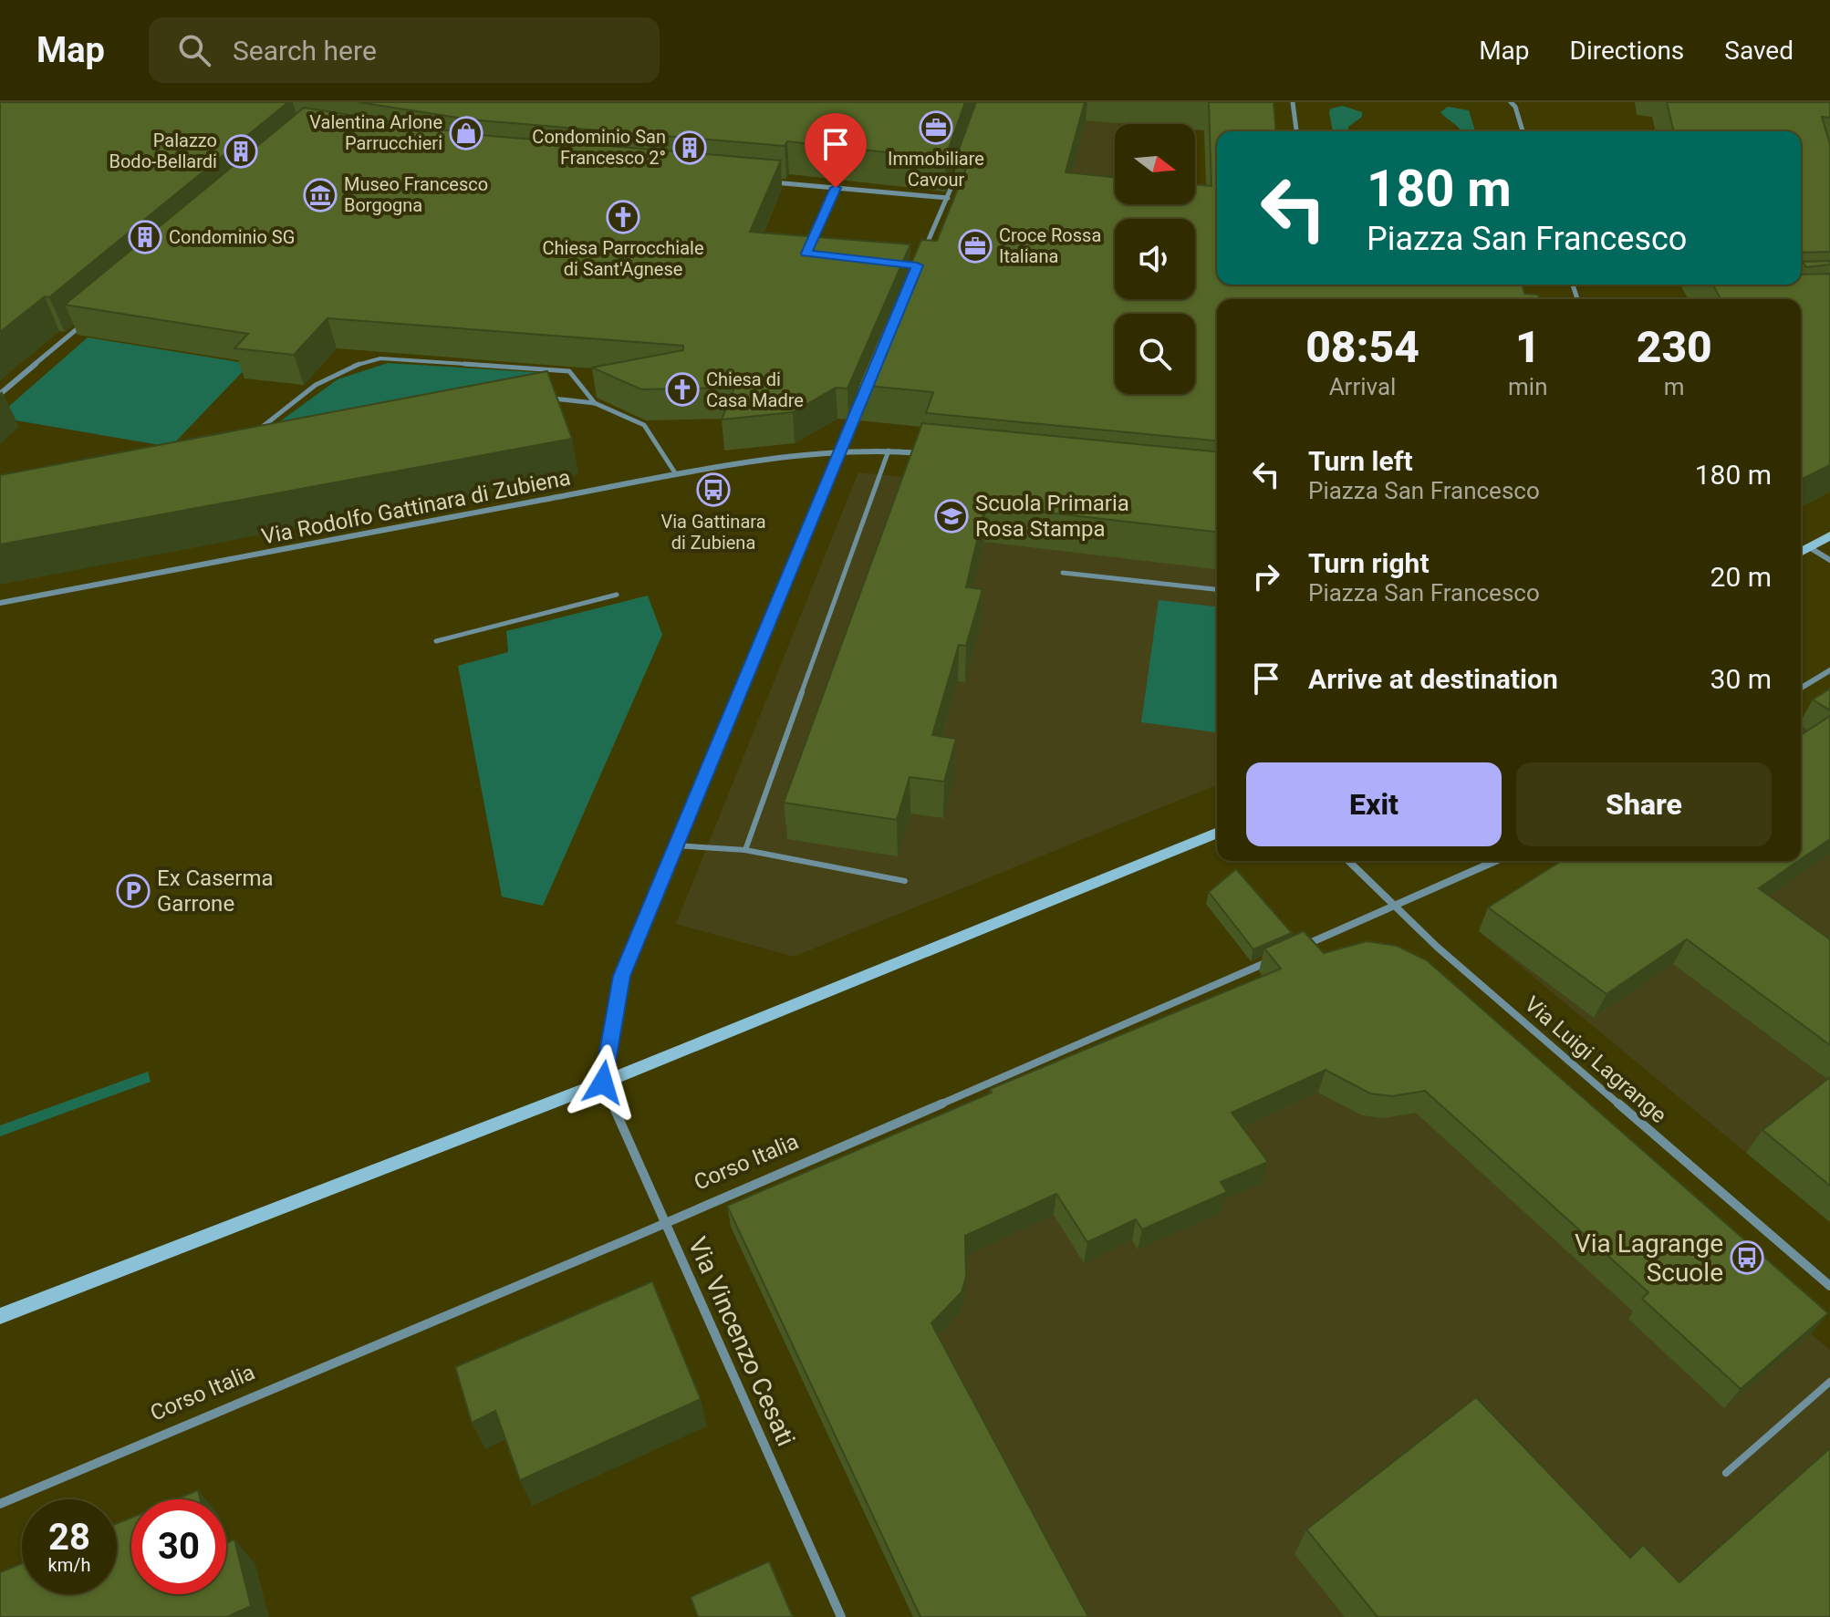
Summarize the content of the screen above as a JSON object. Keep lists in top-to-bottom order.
{
  "streets": {
    "street": [
      "Via Rodolfo Gattinara di Zubiena",
      "Via Luigi Lagrange",
      "Corso Italia",
      "Via Vincenzo Cesati"
    ]
  },
  "crossings": [
    ["Corso Italia", "Via Vincenzo Cesati"]
  ],
  "places": {
    "office": ["Immobiliare Cavour", "Croce Rossa Italiana"],
    "shop": ["Valentina Arlone Parrucchieri"],
    "building": ["Condominio San Francesco 2°", "Palazzo Bodo-Bellardi", "Condominio SG"],
    "museum": ["Museo Francesco Borgogna"],
    "church": ["Chiesa Parrocchiale di Sant'Agnese", "Chiesa di Casa Madre"],
    "bus stop": ["Via Gattinara di Zubiena", "Via Lagrange Scuole"],
    "school or university": ["Scuola Primaria Rosa Stampa"],
    "parking": ["Ex Caserma Garrone"]
  },
  "north": "right",
  "page": {
    "header": "Map",
    "search": "Search here",
    "nav": ["Map", "Directions", "Saved"],
    "turn": ["180 m", "Piazza San Francesco"],
    "eta": [
      "08:54",
      "Arrival",
      "1",
      "min",
      "230",
      "m"
    ],
    "list": [
      {
        "name": "Turn left",
        "note": "Piazza San Francesco",
        "value": "180 m"
      },
      {
        "name": "Turn right",
        "note": "Piazza San Francesco",
        "value": "20 m"
      },
      {
        "name": "Arrive at destination",
        "value": "30 m"
      }
    ],
    "buttons": ["Exit", "Share"],
    "speed": "28 km/h",
    "limit": "30"
  }
}
